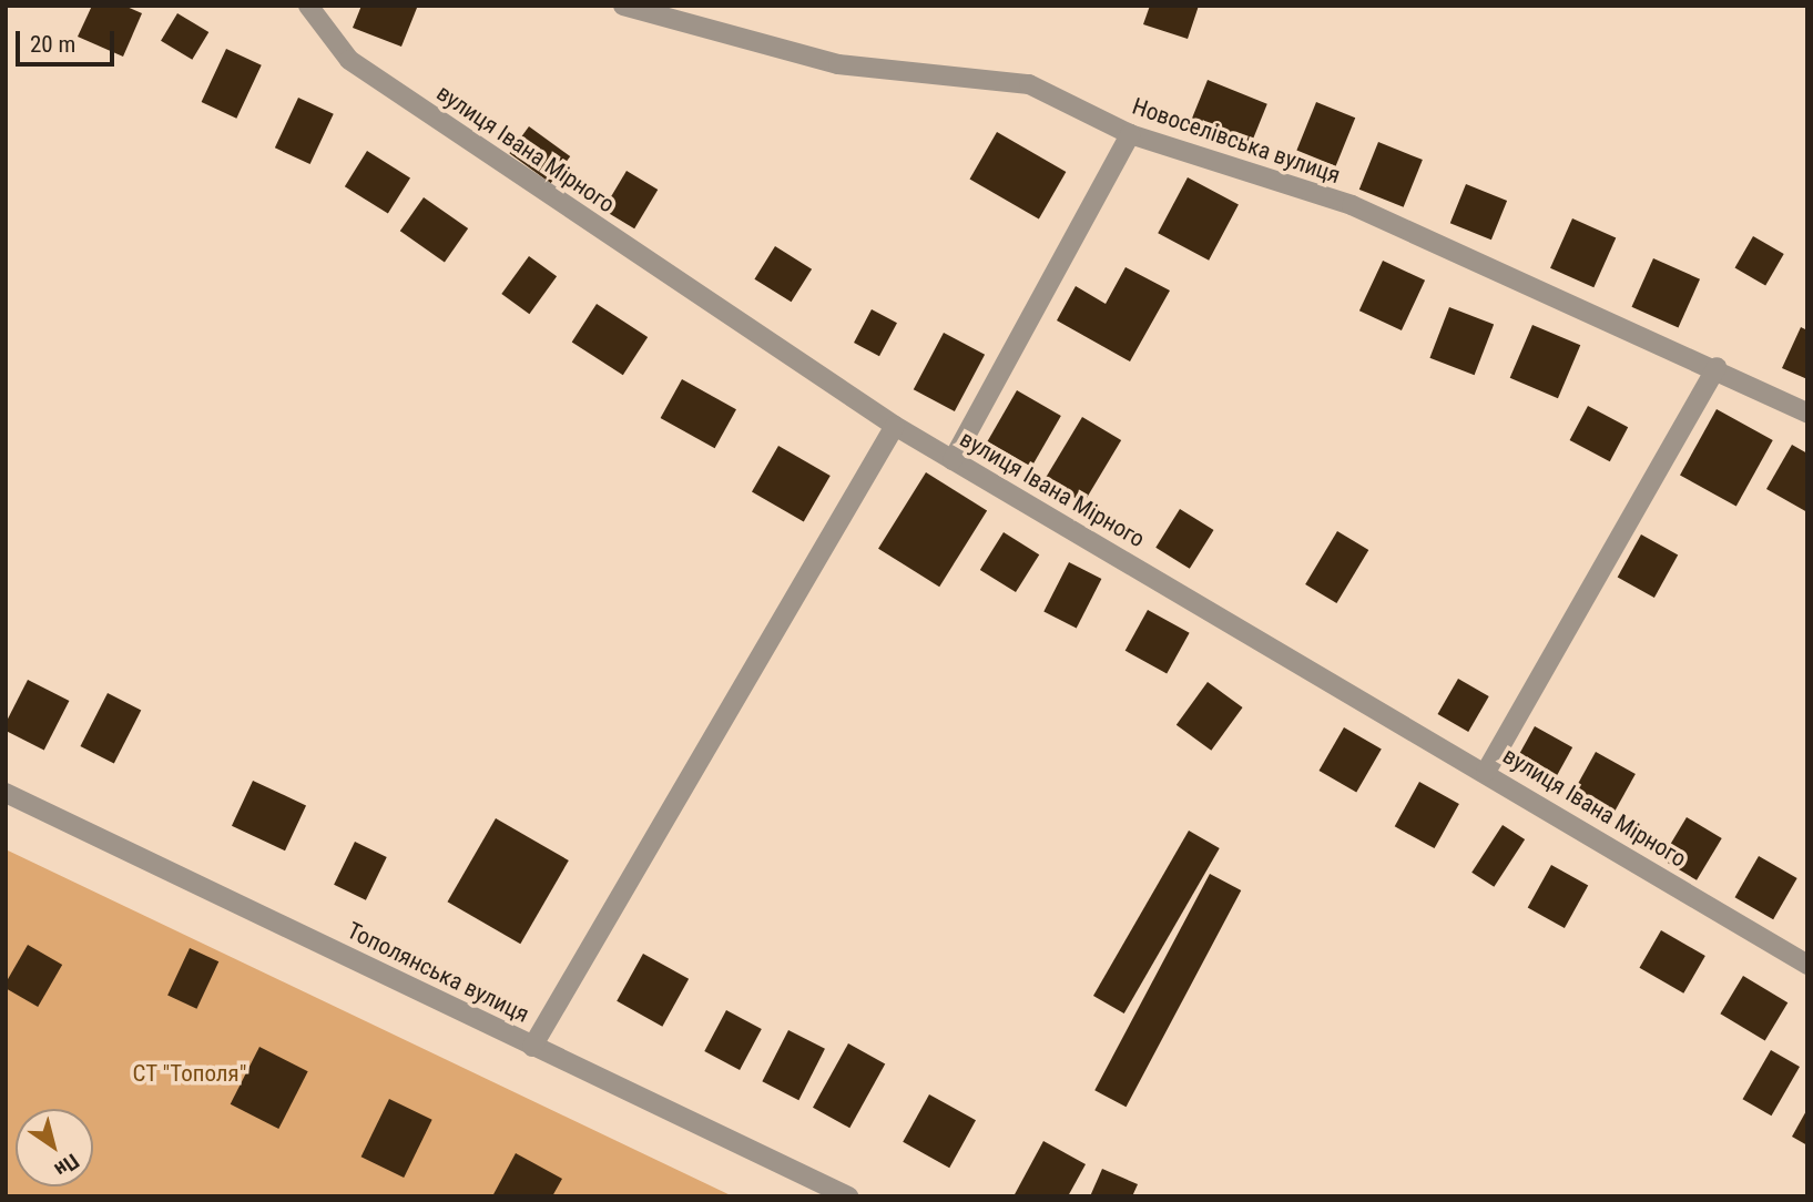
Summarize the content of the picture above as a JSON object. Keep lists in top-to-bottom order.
{
  "streets": {
    "street": ["Новоселівська вулиця", "вулиця Івана Мірного", "Тополянська вулиця"]
  },
  "parks": ["СТ \"Тополя\""],
  "scale_bar": "20 m",
  "north": "bottom right"
}
